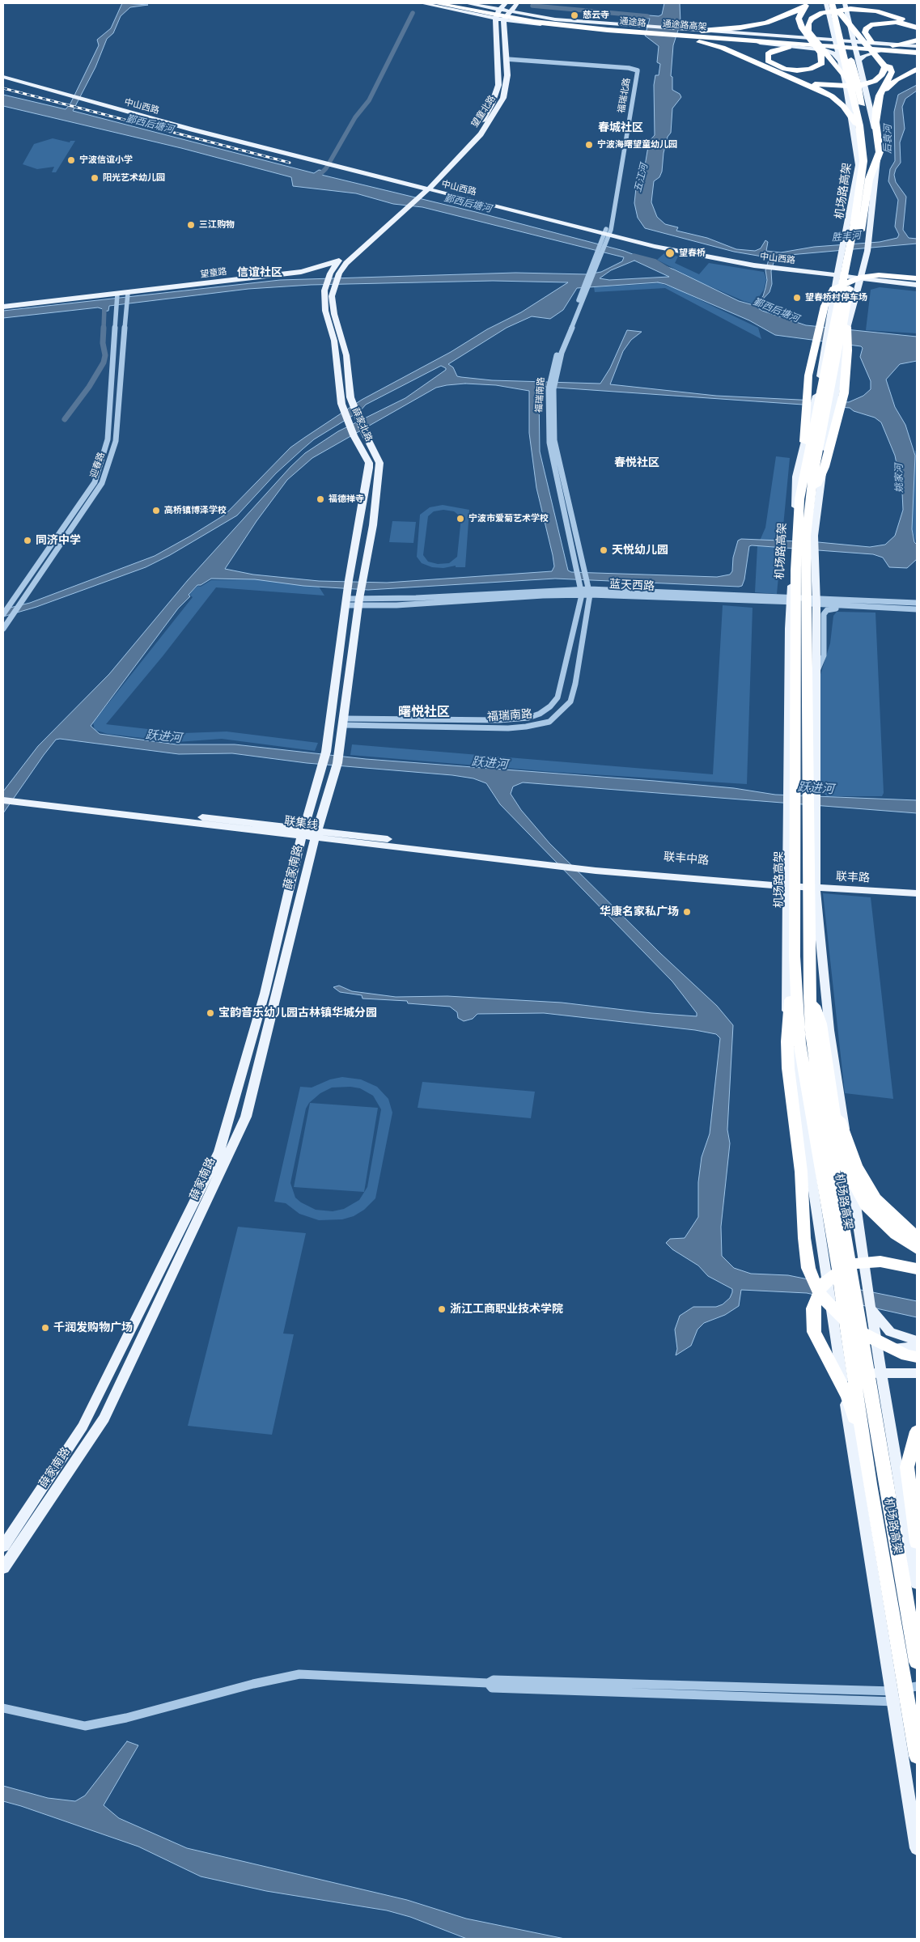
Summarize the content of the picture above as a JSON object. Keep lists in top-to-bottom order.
{
  "streets": {
    "highway": ["通途路高架", "机场路高架"],
    "main road": [
      "通途路",
      "中山西路",
      "望童北路",
      "望童路",
      "薛家北路",
      "联集线",
      "联丰中路",
      "薛家南路",
      "联丰路"
    ],
    "street": [
      "福瑞北路",
      "福瑞南路",
      "迎春路",
      "蓝天西路"
    ]
  },
  "crossings": [
    ["通途路", "通途路高架"],
    ["通途路", "望童北路"],
    ["福瑞北路", "中山西路"],
    ["福瑞北路", "望童北路"],
    ["福瑞北路", "福瑞南路"],
    ["中山西路", "望童北路"],
    ["中山西路", "望童路"],
    ["中山西路", "福瑞南路"],
    ["望童北路", "望童路"],
    ["望童路", "薛家北路"],
    ["望童路", "迎春路"],
    ["福瑞南路", "蓝天西路"],
    ["福瑞南路", "薛家南路"],
    ["薛家北路", "蓝天西路"],
    ["薛家北路", "薛家南路"],
    ["蓝天西路", "薛家南路"],
    ["联集线", "联丰中路"],
    ["联集线", "薛家南路"],
    ["联丰中路", "联丰路"]
  ],
  "districts": [
    "春城社区",
    "信谊社区",
    "春悦社区",
    "曙悦社区"
  ],
  "water": [
    "鄞西后塘河",
    "后袁河",
    "五江河",
    "胜丰河",
    "姚家河",
    "跃进河"
  ],
  "places": [
    "慈云寺",
    "宁波海曙望童幼儿园",
    "宁波信谊小学",
    "阳光艺术幼儿园",
    "三江购物",
    "望春桥",
    "望春桥村停车场",
    "福德禅寺",
    "高桥镇博泽学校",
    "宁波市爱菊艺术学校",
    "同济中学",
    "天悦幼儿园",
    "华康名家私广场",
    "宝韵音乐幼儿园古林镇华城分园",
    "浙江工商职业技术学院",
    "千润发购物广场"
  ]
}
